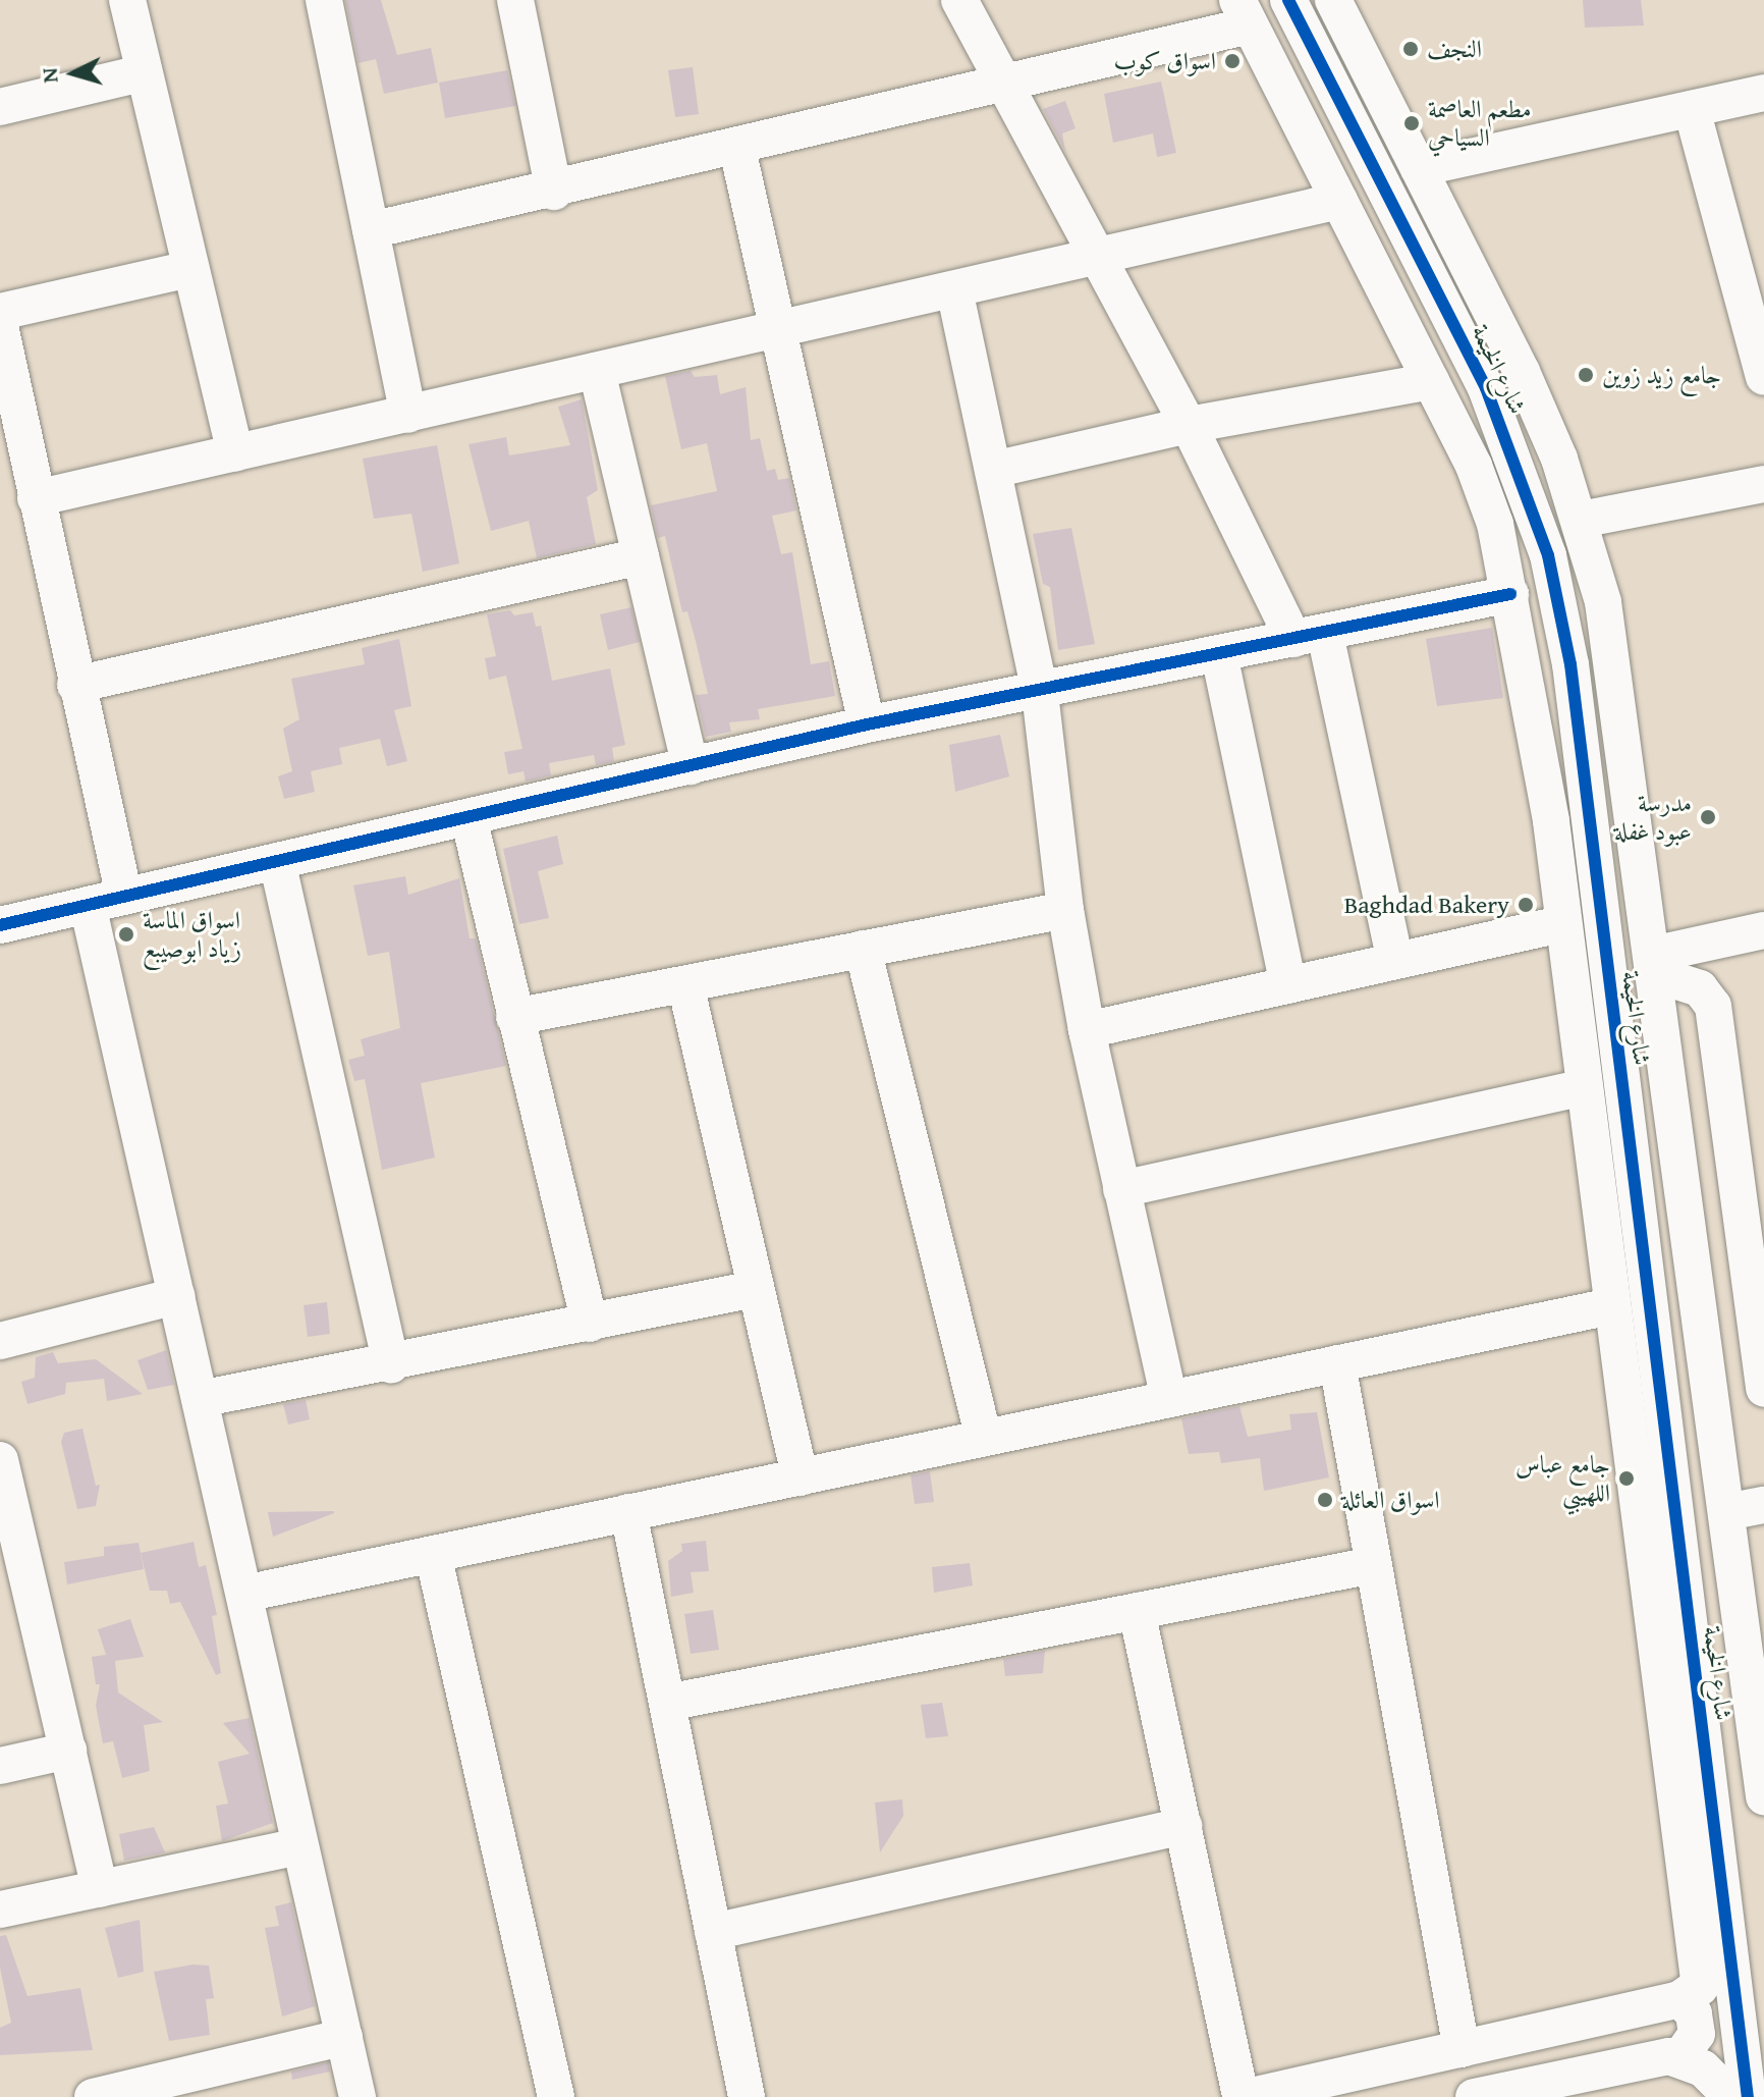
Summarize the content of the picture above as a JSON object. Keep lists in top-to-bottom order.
{
  "streets": {
    "street": ["شارع الخيمة"]
  },
  "places": [
    "النجف",
    "اسواق كوب",
    "مطعم العاصمة السياحي",
    "جامع زيد زوين",
    "مدرسة عبود غفلة",
    "Baghdad Bakery",
    "اسواق الماسة زياد ابوصيبع",
    "جامع عباس اللهيبي",
    "اسواق العائلة"
  ],
  "north": "left"
}
